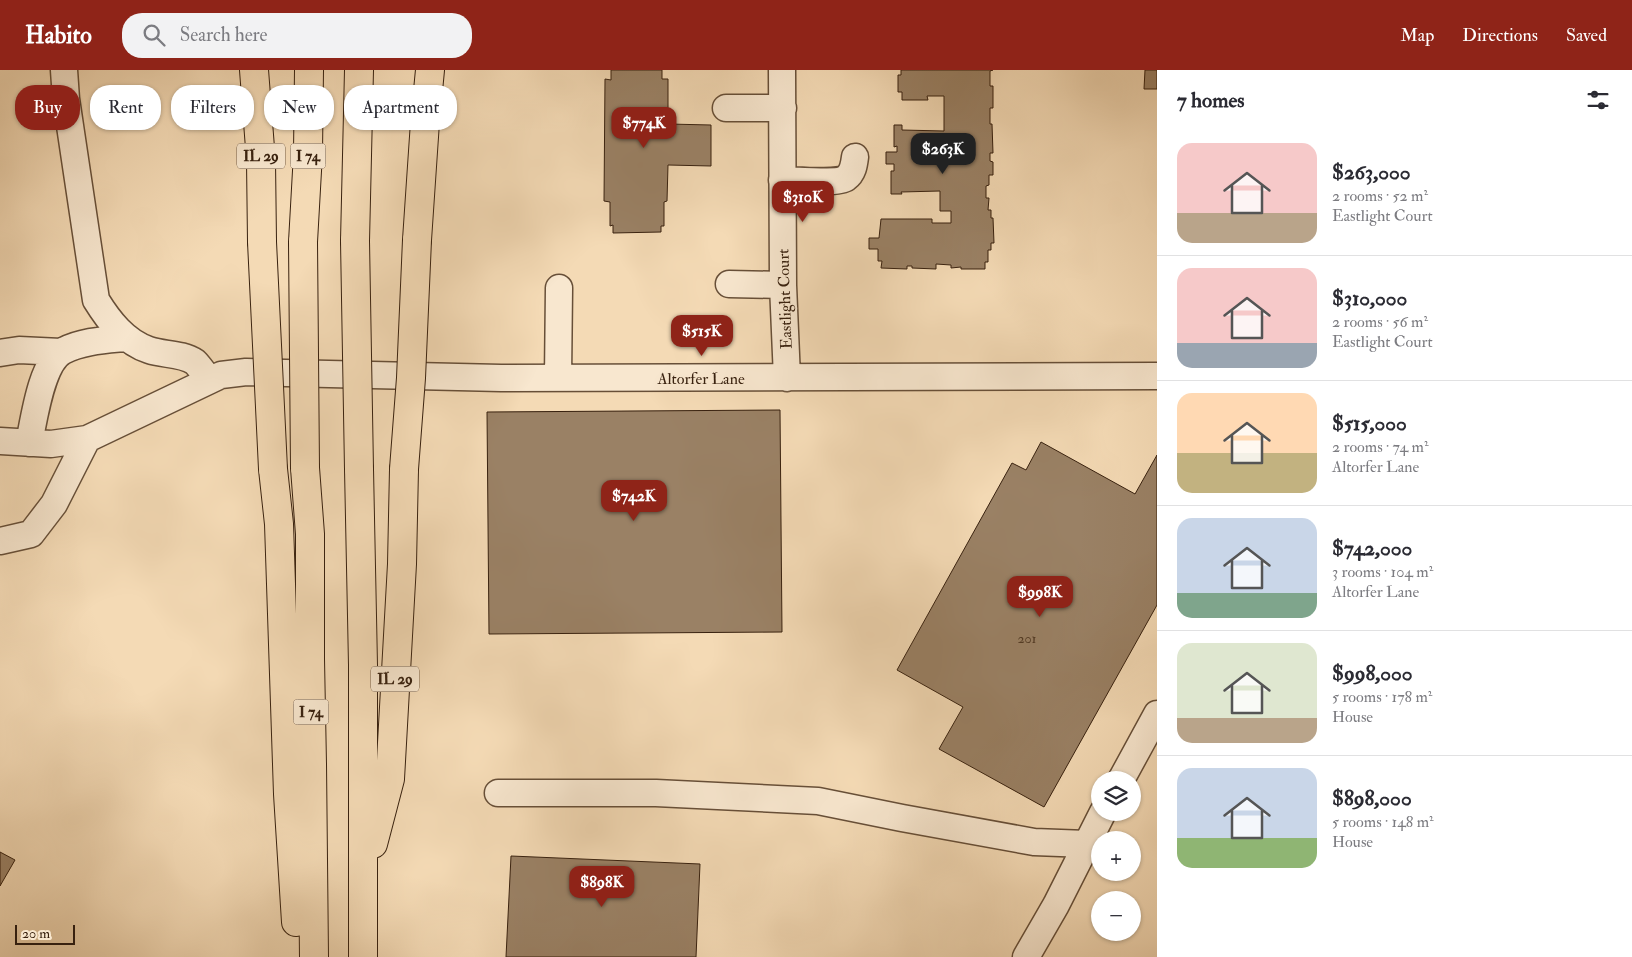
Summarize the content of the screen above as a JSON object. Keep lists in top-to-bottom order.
{
  "streets": {
    "highway": ["IL 29", "I 74"],
    "street": ["Eastlight Court", "Altorfer Lane"]
  },
  "crossings": [
    ["Eastlight Court", "Altorfer Lane"]
  ],
  "house_numbers": ["201"],
  "scale_bar": "20 m",
  "page": {
    "header": "Habito",
    "search": "Search here",
    "nav": ["Map", "Directions", "Saved"],
    "heading": "7 homes",
    "chip": [
      "Buy",
      "Rent",
      "Filters",
      "New",
      "Apartment"
    ],
    "price": [
      "$774K",
      "$263K",
      "$310K",
      "$515K",
      "$742K",
      "$998K",
      "$898K"
    ],
    "list": [
      {
        "name": "$263,000",
        "note": "2 rooms · 52 m² · Eastlight Court"
      },
      {
        "name": "$310,000",
        "note": "2 rooms · 56 m² · Eastlight Court"
      },
      {
        "name": "$515,000",
        "note": "2 rooms · 74 m² · Altorfer Lane"
      },
      {
        "name": "$742,000",
        "note": "3 rooms · 104 m² · Altorfer Lane"
      },
      {
        "name": "$998,000",
        "note": "5 rooms · 178 m² · House"
      },
      {
        "name": "$898,000",
        "note": "5 rooms · 148 m² · House"
      }
    ],
    "map_buttons": ["+", "−"],
    "scale": "20 m"
  }
}
